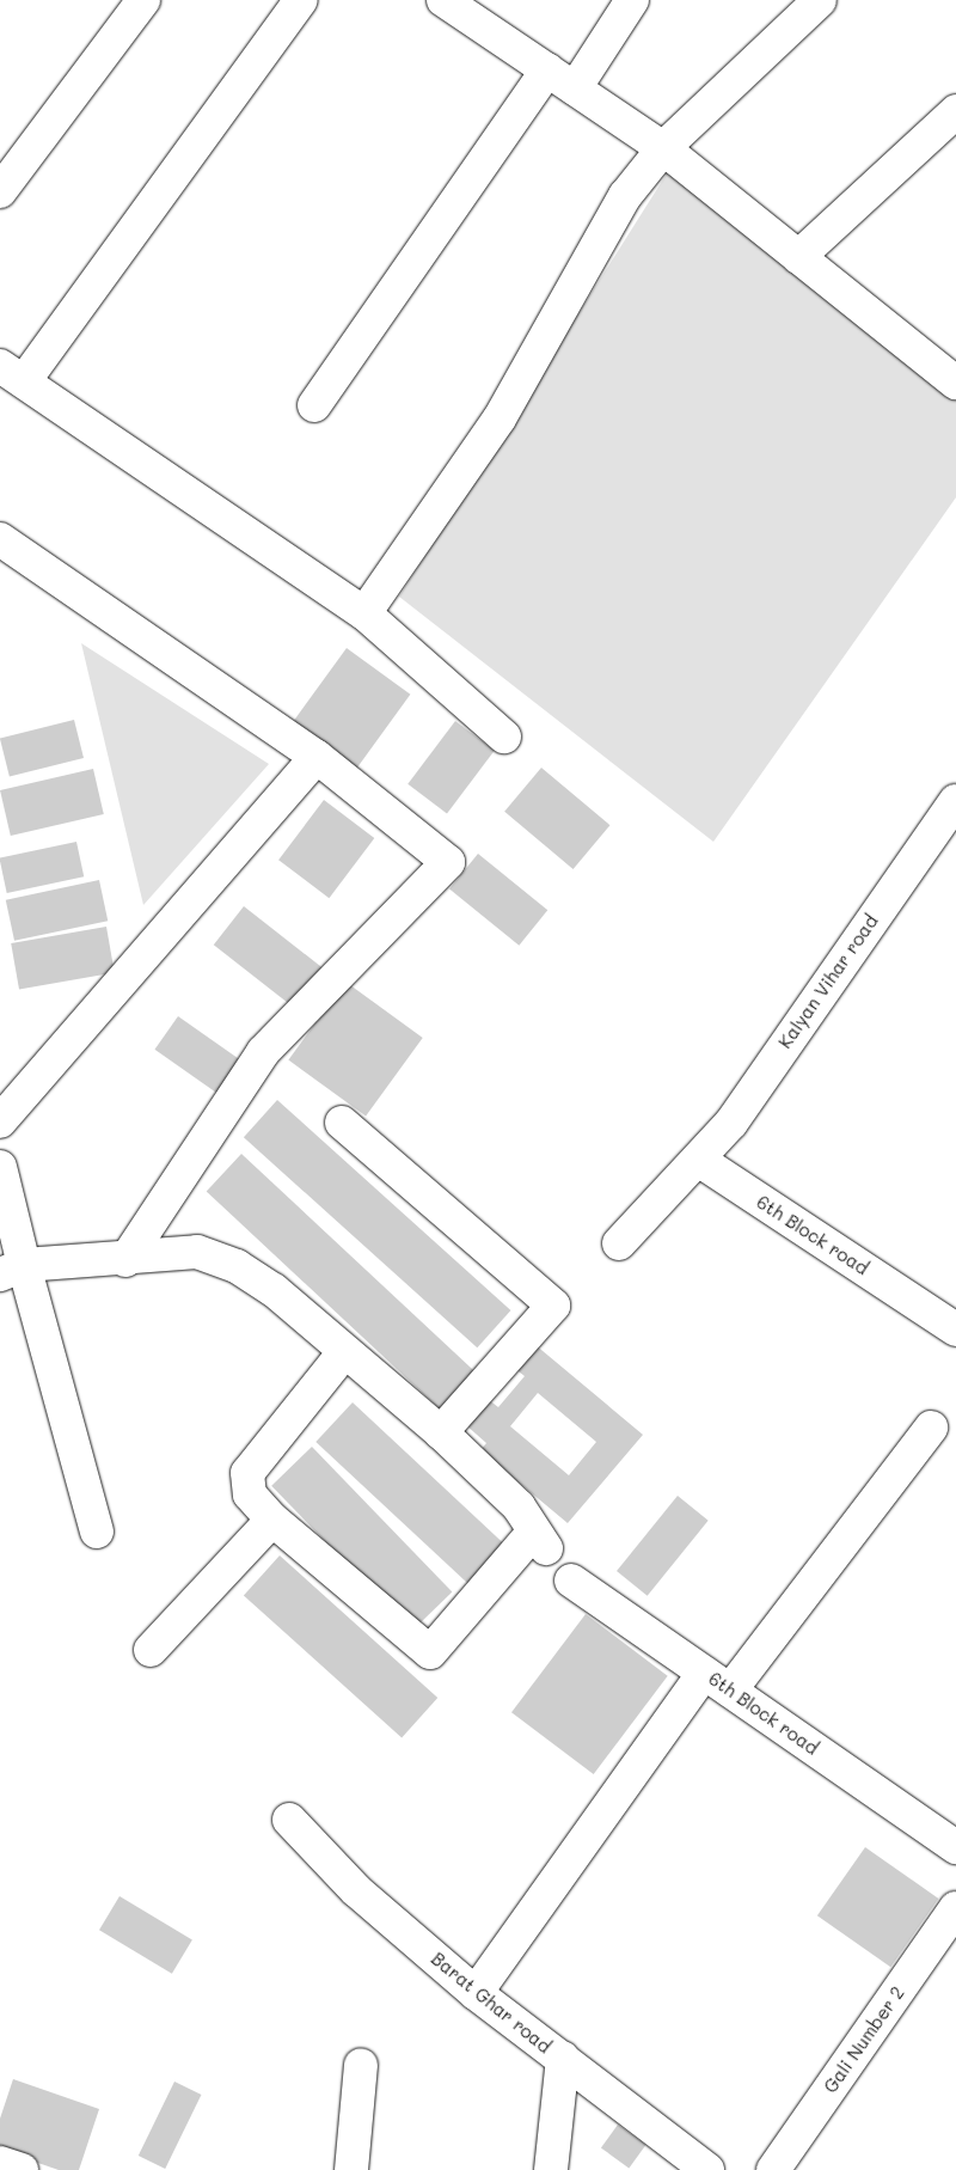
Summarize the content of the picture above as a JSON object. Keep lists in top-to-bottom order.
{
  "streets": {
    "street": [
      "Kalyan Vihar road",
      "6th Block road",
      "Barat Ghar road",
      "Gali Number 2"
    ]
  },
  "crossings": [
    ["Kalyan Vihar road", "6th Block road"]
  ]
}
